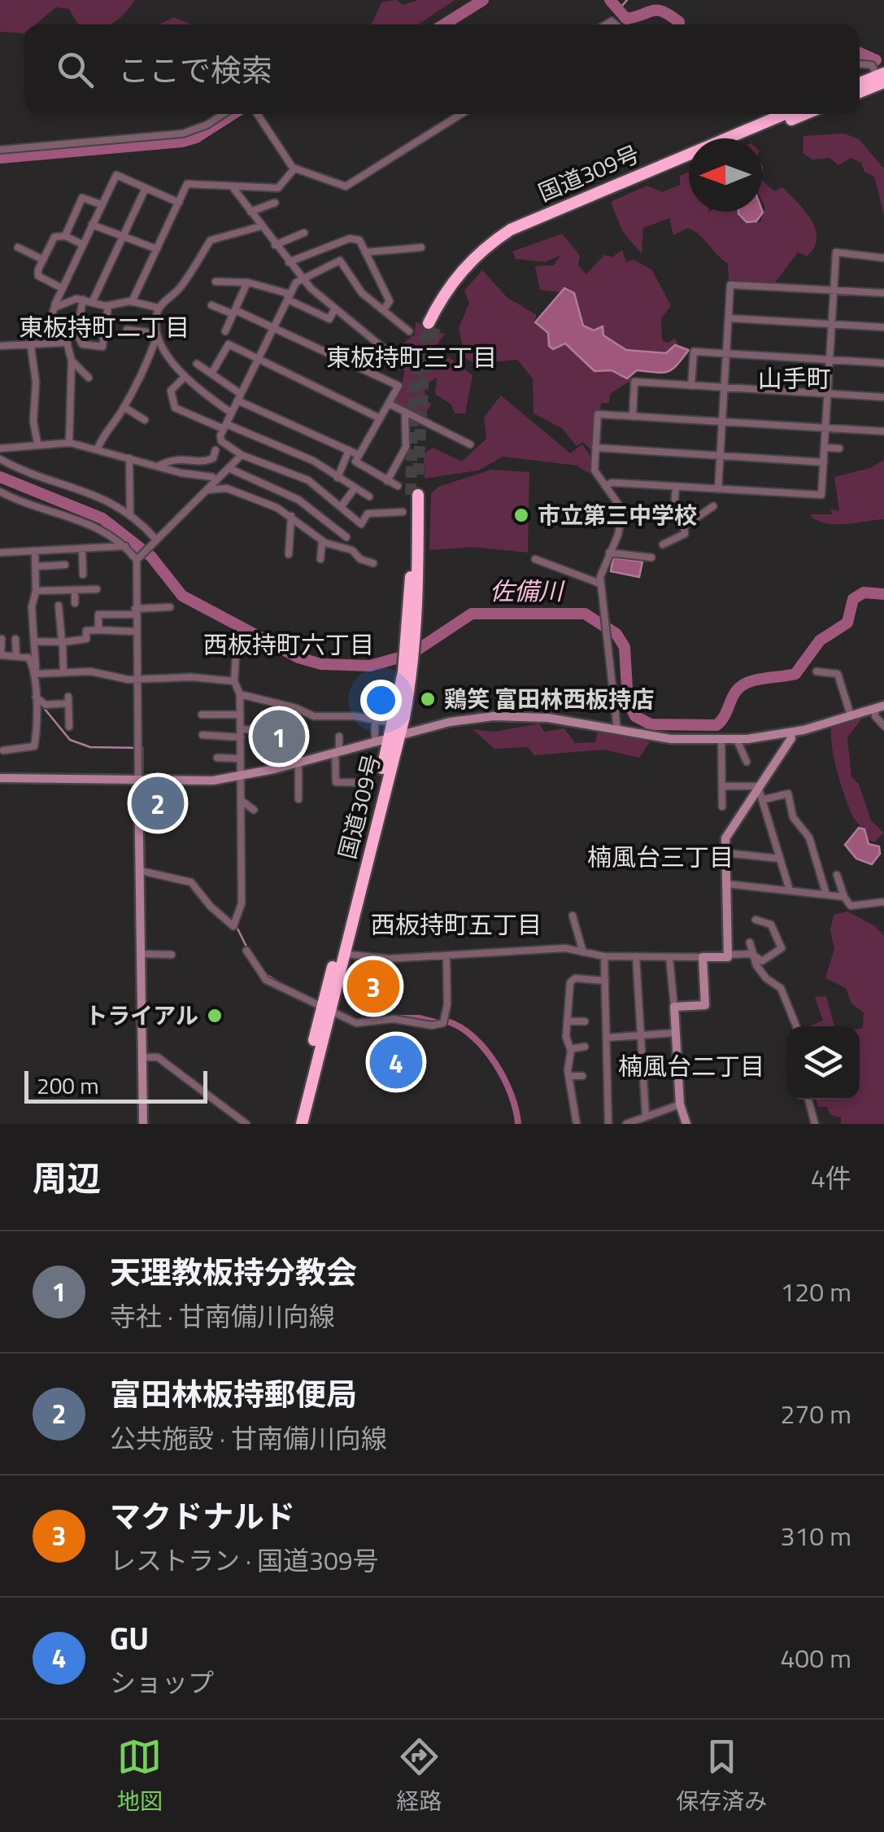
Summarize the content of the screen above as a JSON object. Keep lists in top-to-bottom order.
{
  "streets": {
    "highway": ["国道309号"]
  },
  "districts": [
    "東板持町二丁目",
    "東板持町三丁目",
    "山手町",
    "西板持町六丁目",
    "楠風台三丁目",
    "西板持町五丁目",
    "楠風台二丁目"
  ],
  "water": ["佐備川"],
  "places": ["市立第三中学校", "鶏笑 富田林西板持店", "トライアル"],
  "scale_bar": "200 m",
  "north": "left",
  "page": {
    "search": "ここで検索",
    "pins": [
      "1",
      "2",
      "3",
      "4"
    ],
    "scale": "200 m",
    "heading": ["周辺", "4件"],
    "list": [
      {
        "mark": "1",
        "name": "天理教板持分教会",
        "note": "寺社 · 甘南備川向線",
        "value": "120 m"
      },
      {
        "mark": "2",
        "name": "富田林板持郵便局",
        "note": "公共施設 · 甘南備川向線",
        "value": "270 m"
      },
      {
        "mark": "3",
        "name": "マクドナルド",
        "note": "レストラン · 国道309号",
        "value": "310 m"
      },
      {
        "mark": "4",
        "name": "GU",
        "note": "ショップ",
        "value": "400 m"
      }
    ],
    "nav": ["地図", "経路", "保存済み"]
  }
}
